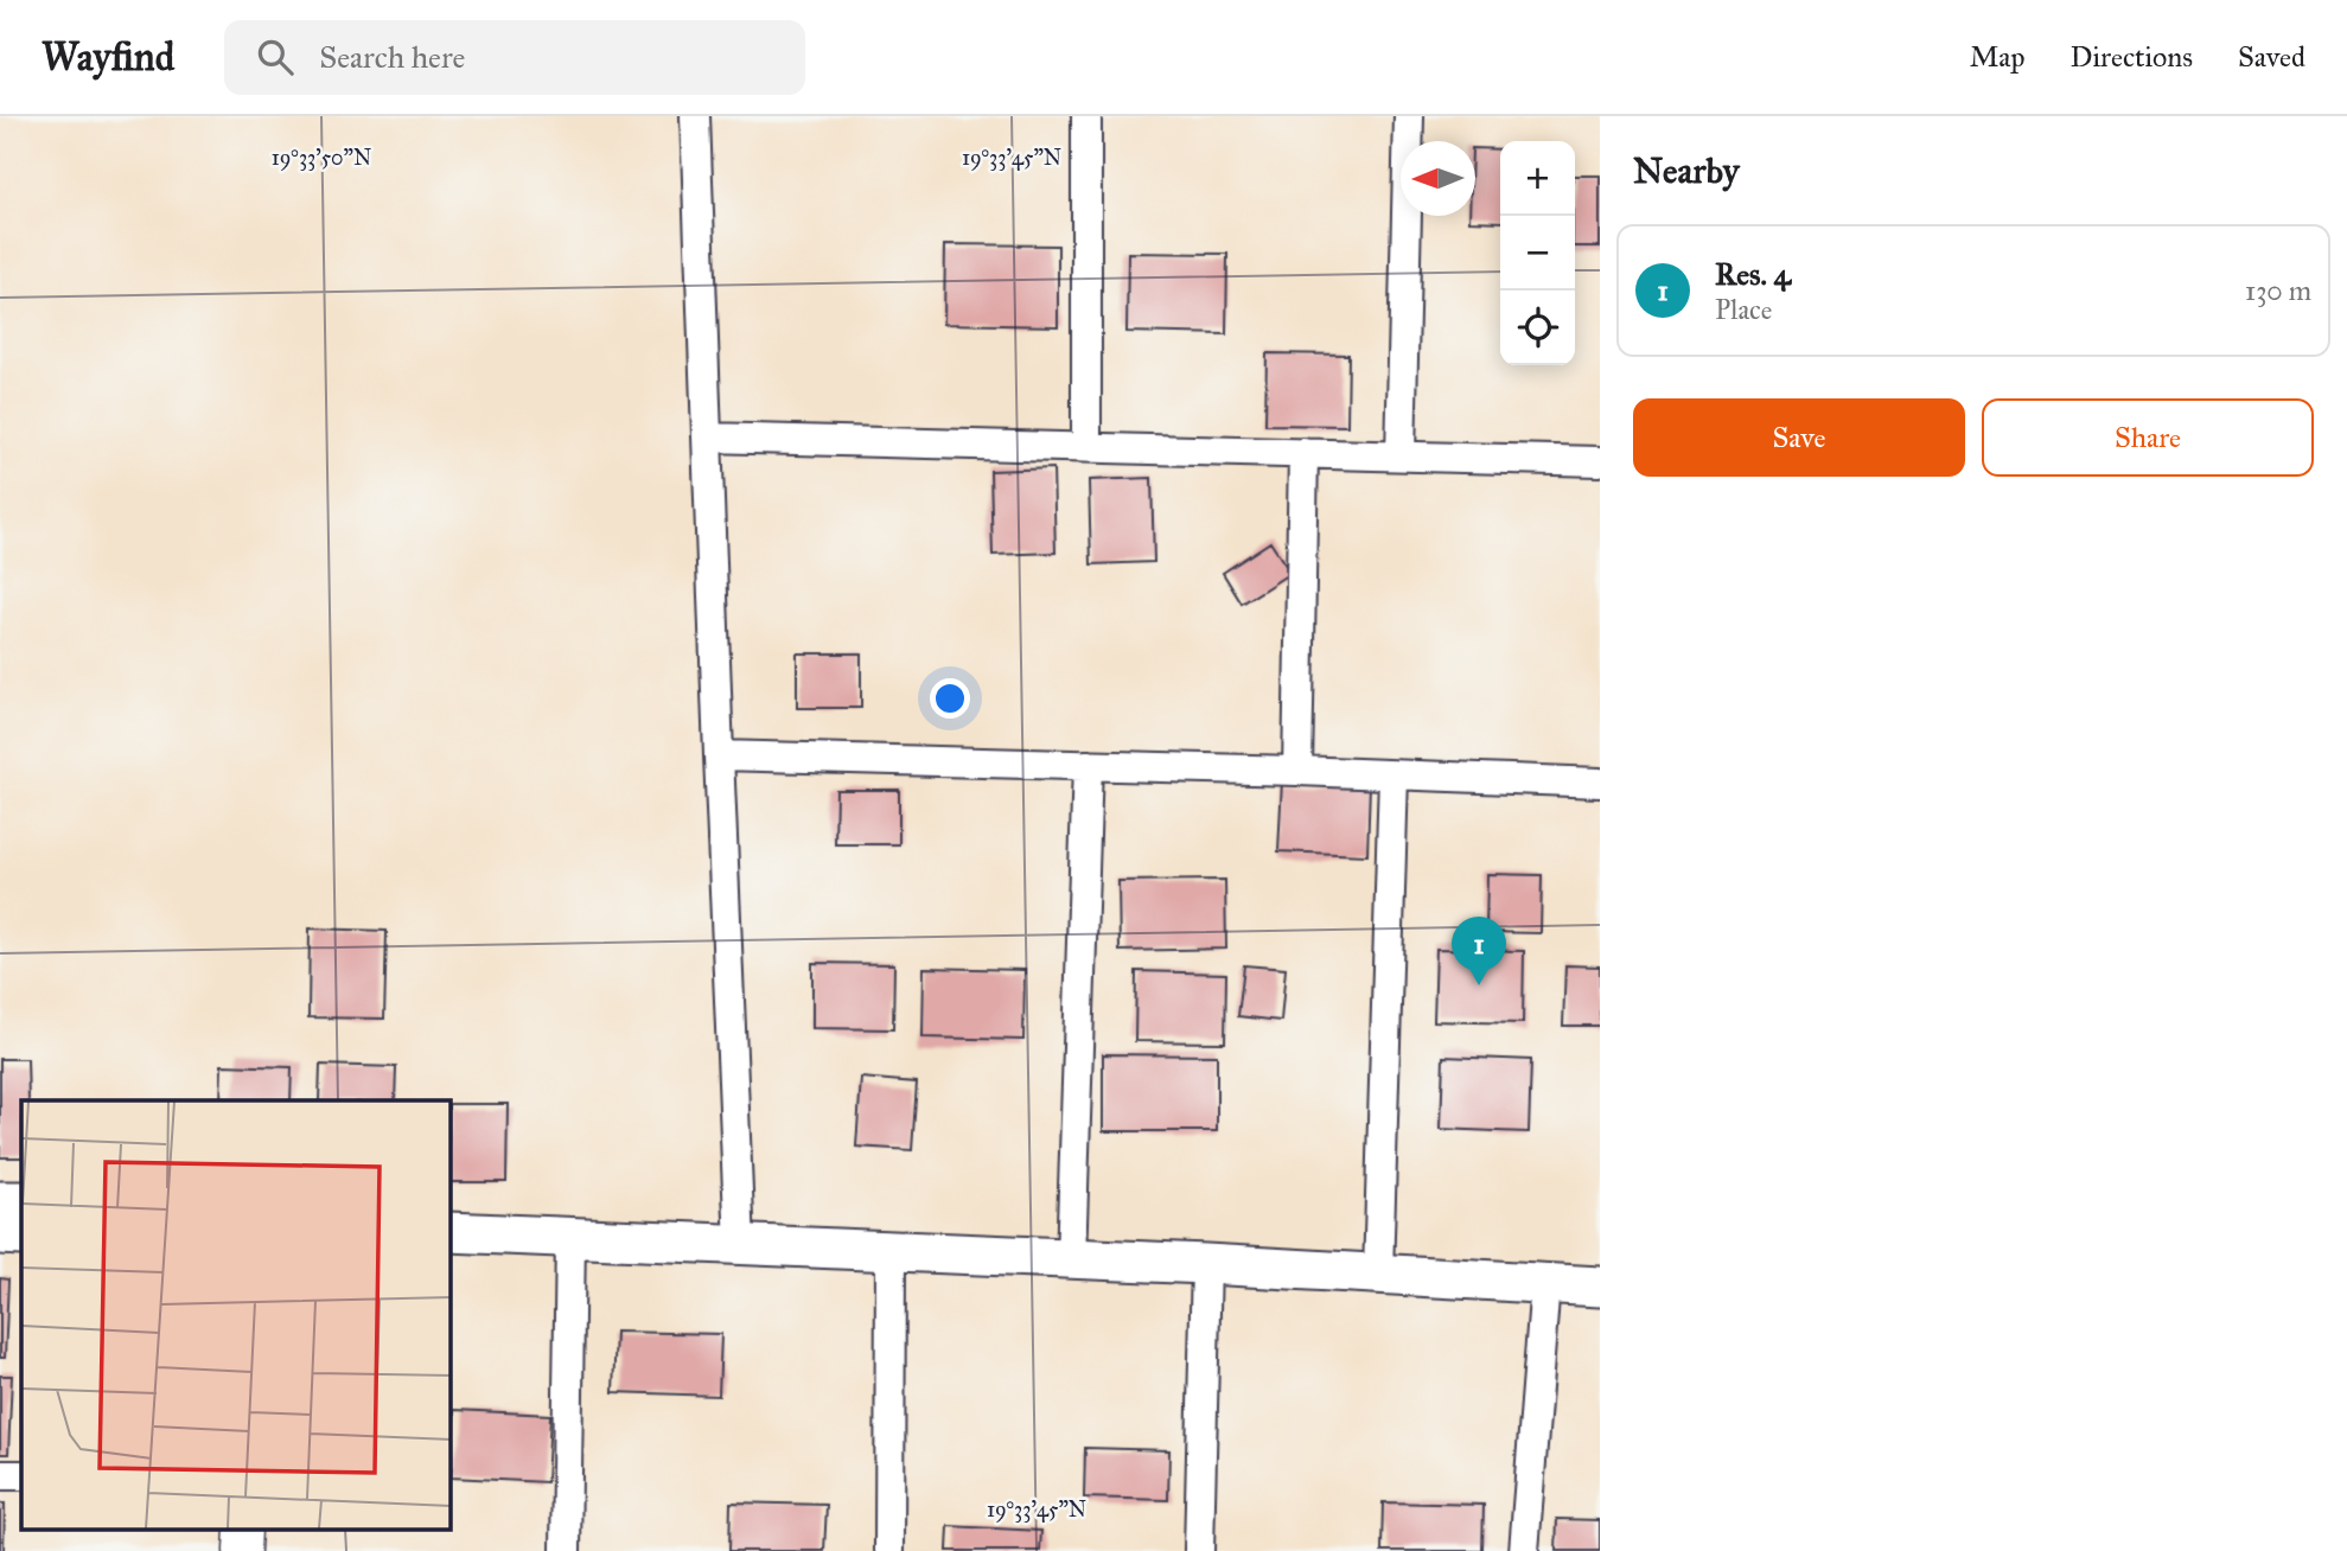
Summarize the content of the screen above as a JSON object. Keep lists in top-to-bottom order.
{
  "north": "left",
  "page": {
    "header": "Wayfind",
    "search": "Search here",
    "nav": ["Map", "Directions", "Saved"],
    "heading": "Nearby",
    "map_buttons": ["+", "−"],
    "list": [
      {
        "mark": "1",
        "name": "Res. 4",
        "note": "Place",
        "value": "130 m"
      }
    ],
    "buttons": ["Save", "Share"],
    "pins": "1"
  },
  "coordinates": ["19°33'50\"N", "19°33'45\"N"]
}
